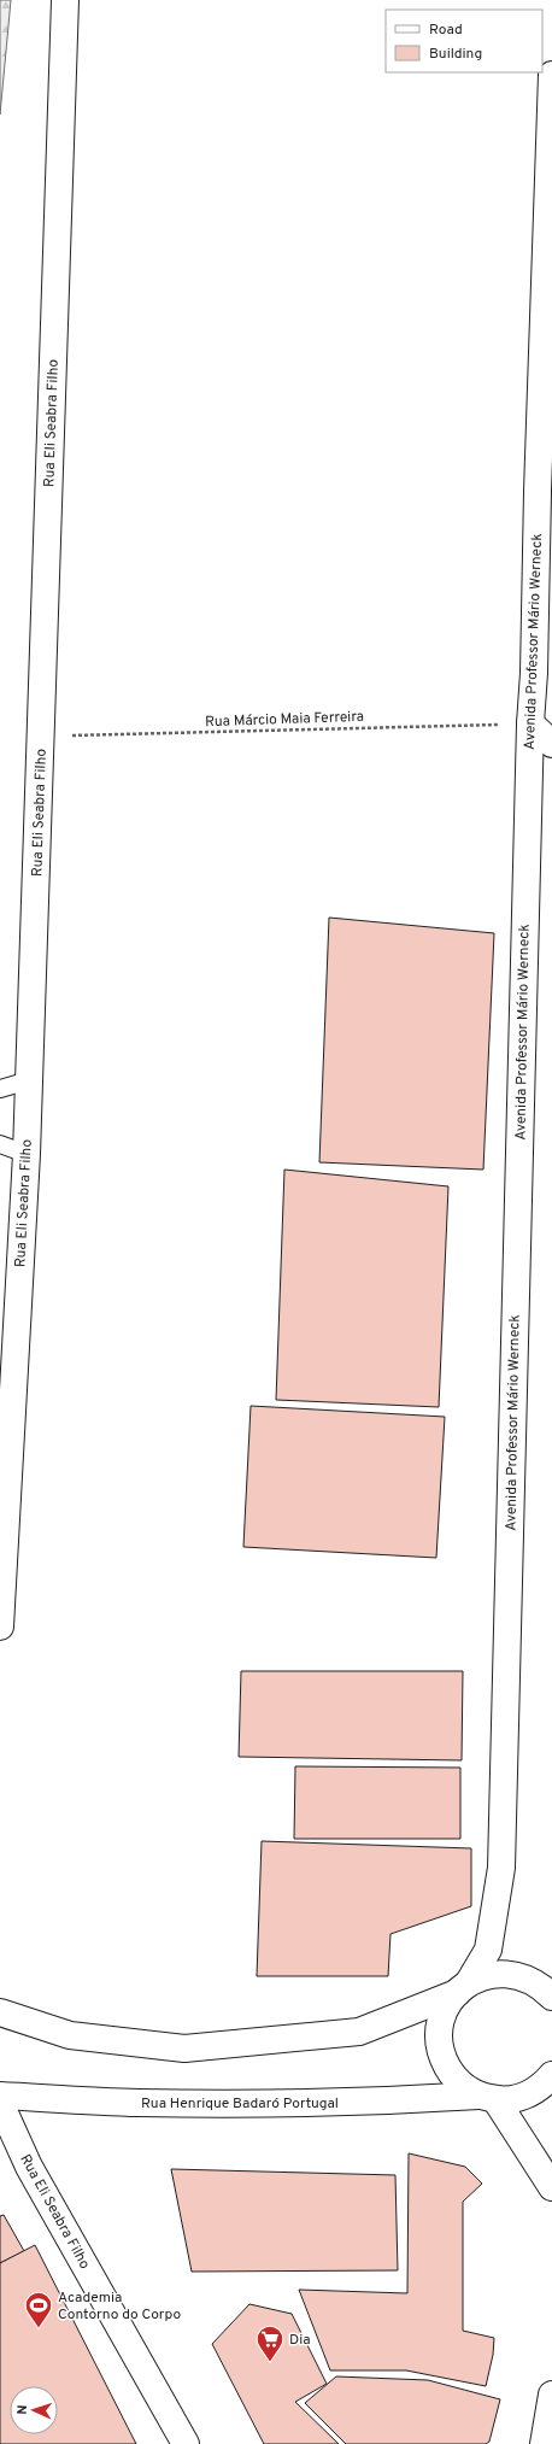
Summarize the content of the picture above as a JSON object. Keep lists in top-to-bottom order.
{
  "streets": {
    "street": ["Rua Eli Seabra Filho", "Avenida Professor Mário Werneck", "Rua Henrique Badaró Portugal"],
    "path": ["Rua Márcio Maia Ferreira"]
  },
  "crossings": [
    ["Rua Eli Seabra Filho", "Rua Márcio Maia Ferreira"],
    ["Avenida Professor Mário Werneck", "Rua Márcio Maia Ferreira"],
    ["Avenida Professor Mário Werneck", "Rua Henrique Badaró Portugal"]
  ],
  "places": {
    "sports": ["Academia Contorno do Corpo"],
    "supermarket": ["Dia"]
  },
  "legend": ["Road", "Building"],
  "north": "left"
}
